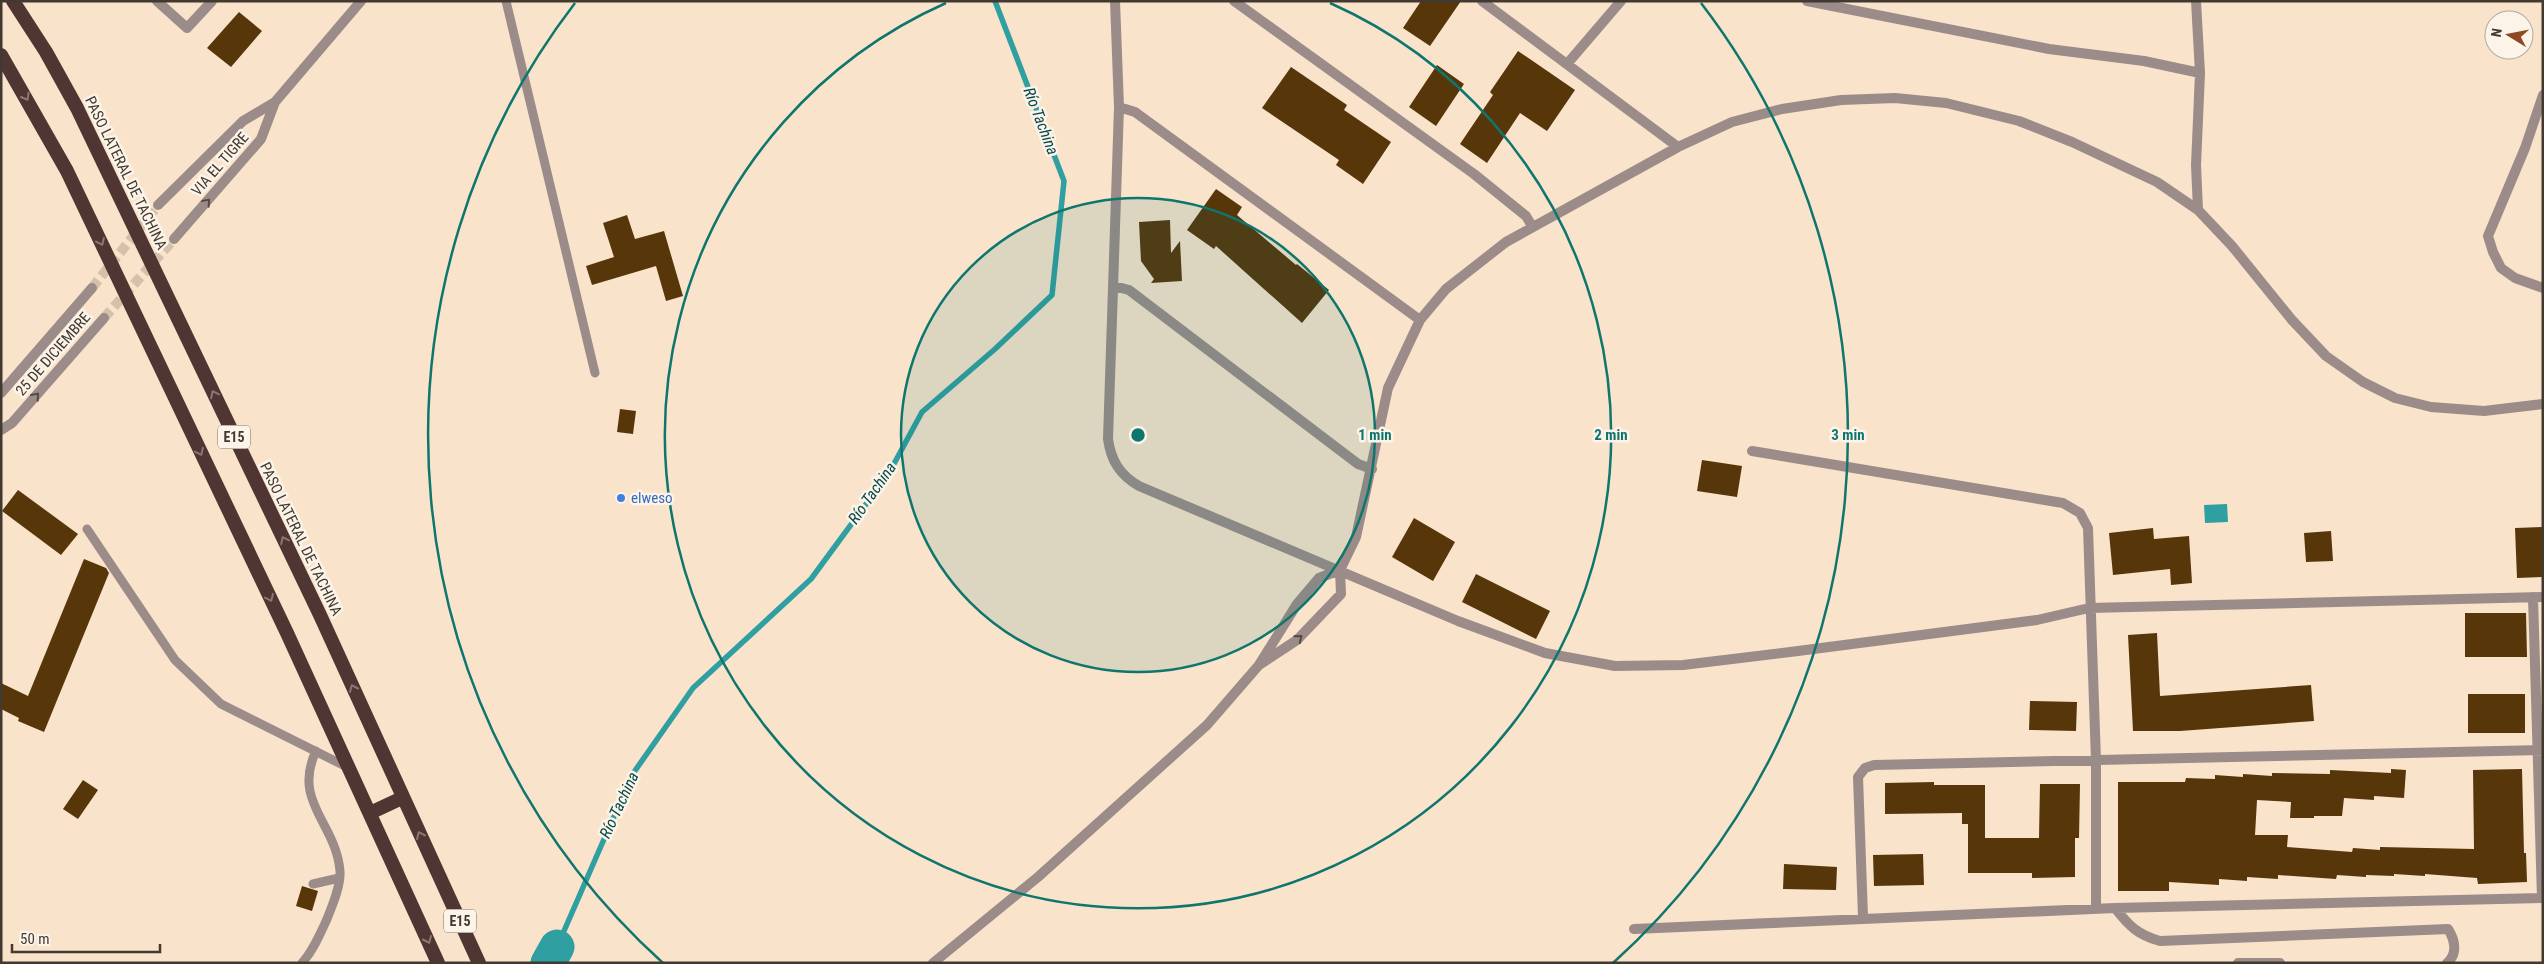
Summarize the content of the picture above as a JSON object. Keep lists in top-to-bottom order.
{
  "streets": {
    "highway": ["PASO LATERAL DE TACHINA", "E15"],
    "street": ["VIA EL TIGRE", "25 DE DICIEMBRE"]
  },
  "water": ["Río Tachina"],
  "places": ["elweso"],
  "scale_bar": "50 m",
  "north": "left",
  "rings": ["1 min", "2 min", "3 min"]
}
